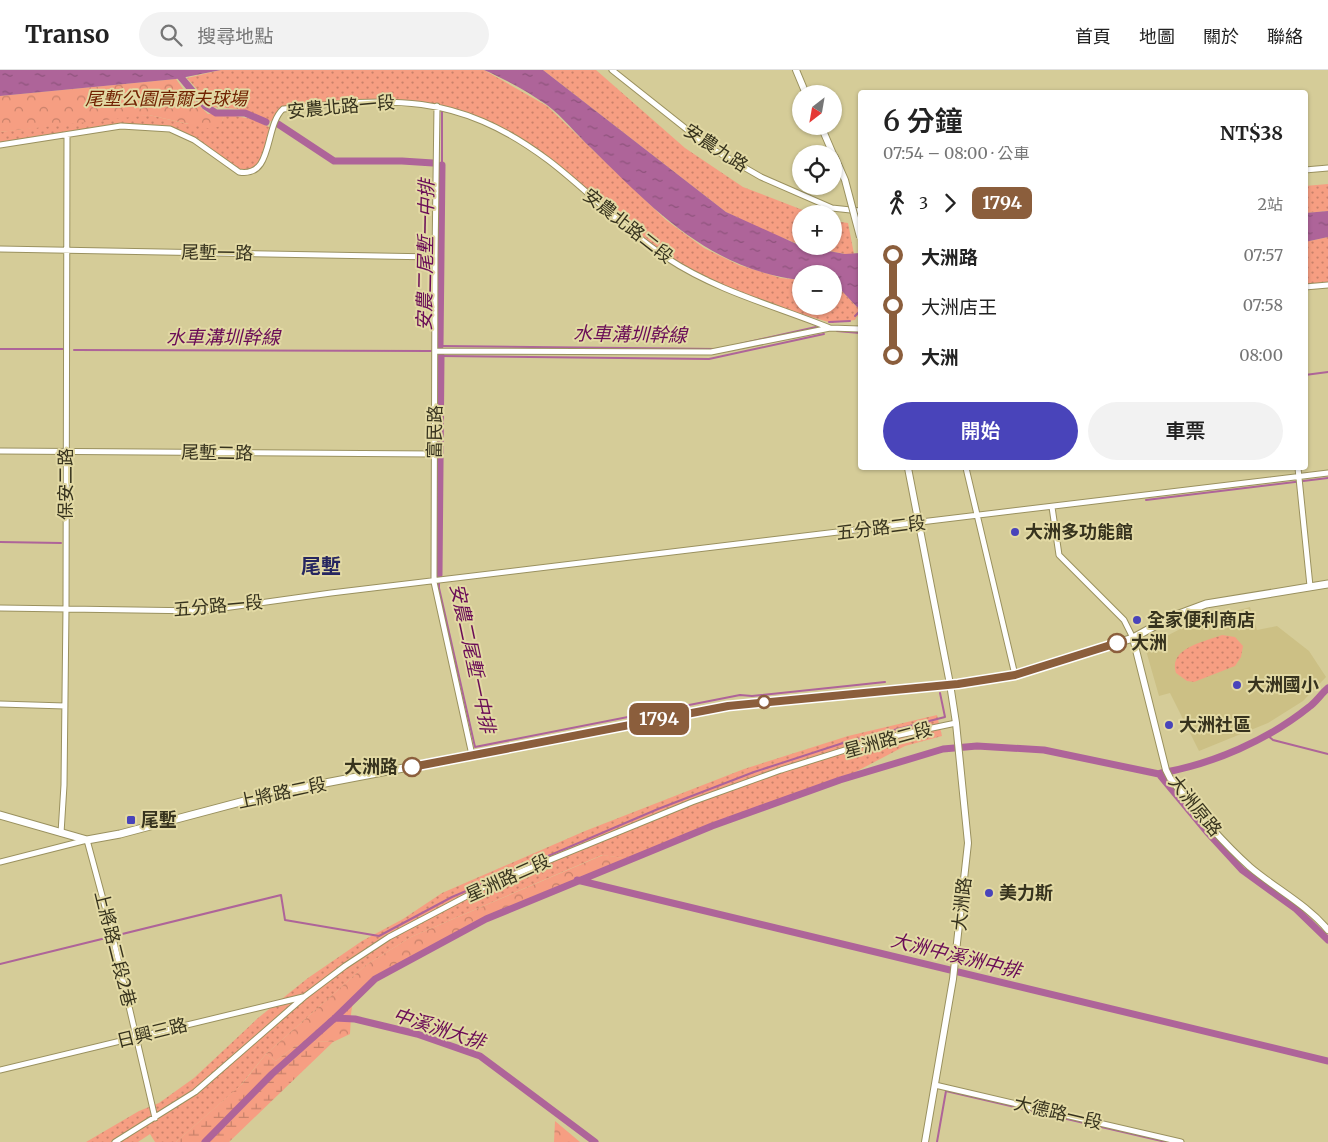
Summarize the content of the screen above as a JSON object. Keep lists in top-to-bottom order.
{
  "streets": {
    "main road": ["上將路二段"],
    "street": [
      "安農北路一段",
      "安農九路",
      "安農北路二段",
      "尾塹一路",
      "富民路",
      "尾塹二路",
      "保安二路",
      "五分路二段",
      "五分路一段",
      "星洲路二段",
      "大洲原路",
      "大洲路",
      "上將路二段2巷",
      "日興三路",
      "大德路一段"
    ]
  },
  "crossings": [
    ["安農北路一段", "安農北路二段"],
    ["安農北路一段", "富民路"],
    ["安農北路一段", "保安二路"],
    ["安農北路二段", "富民路"],
    ["尾塹一路", "富民路"],
    ["尾塹一路", "保安二路"],
    ["富民路", "尾塹二路"],
    ["富民路", "五分路二段"],
    ["富民路", "五分路一段"],
    ["富民路", "上將路二段"],
    ["尾塹二路", "保安二路"],
    ["保安二路", "五分路一段"],
    ["五分路二段", "五分路一段"],
    ["星洲路二段", "大洲路"],
    ["星洲路二段", "上將路二段2巷"],
    ["星洲路二段", "日興三路"],
    ["上將路二段", "大洲原路"],
    ["上將路二段", "上將路二段2巷"],
    ["大洲路", "大德路一段"],
    ["上將路二段2巷", "日興三路"]
  ],
  "districts": ["尾塹"],
  "water": [
    "安農二尾塹一中排",
    "水車溝圳幹線",
    "大洲中溪洲中排",
    "中溪洲大排"
  ],
  "parks": ["尾塹公園高爾夫球場"],
  "places": {
    "other": [
      "大洲多功能館",
      "全家便利商店",
      "大洲",
      "大洲國小",
      "大洲社區",
      "大洲路",
      "美力斯"
    ],
    "transit": ["尾塹"]
  },
  "lines": ["bus line 1794"],
  "north": "bottom left",
  "page": {
    "header": "Transo",
    "search": "搜尋地點",
    "nav": [
      "首頁",
      "地圖",
      "關於",
      "聯絡"
    ],
    "on_map": "1794",
    "map_buttons": ["+", "−"],
    "heading": ["6 分鐘", "07:54 – 08:00 · 公車", "NT$38"],
    "legs": ["3", "1794", "2站"],
    "list": [
      {
        "name": "大洲路",
        "value": "07:57"
      },
      {
        "name": "大洲店王",
        "value": "07:58"
      },
      {
        "name": "大洲",
        "value": "08:00"
      }
    ],
    "buttons": ["開始", "車票"]
  }
}
